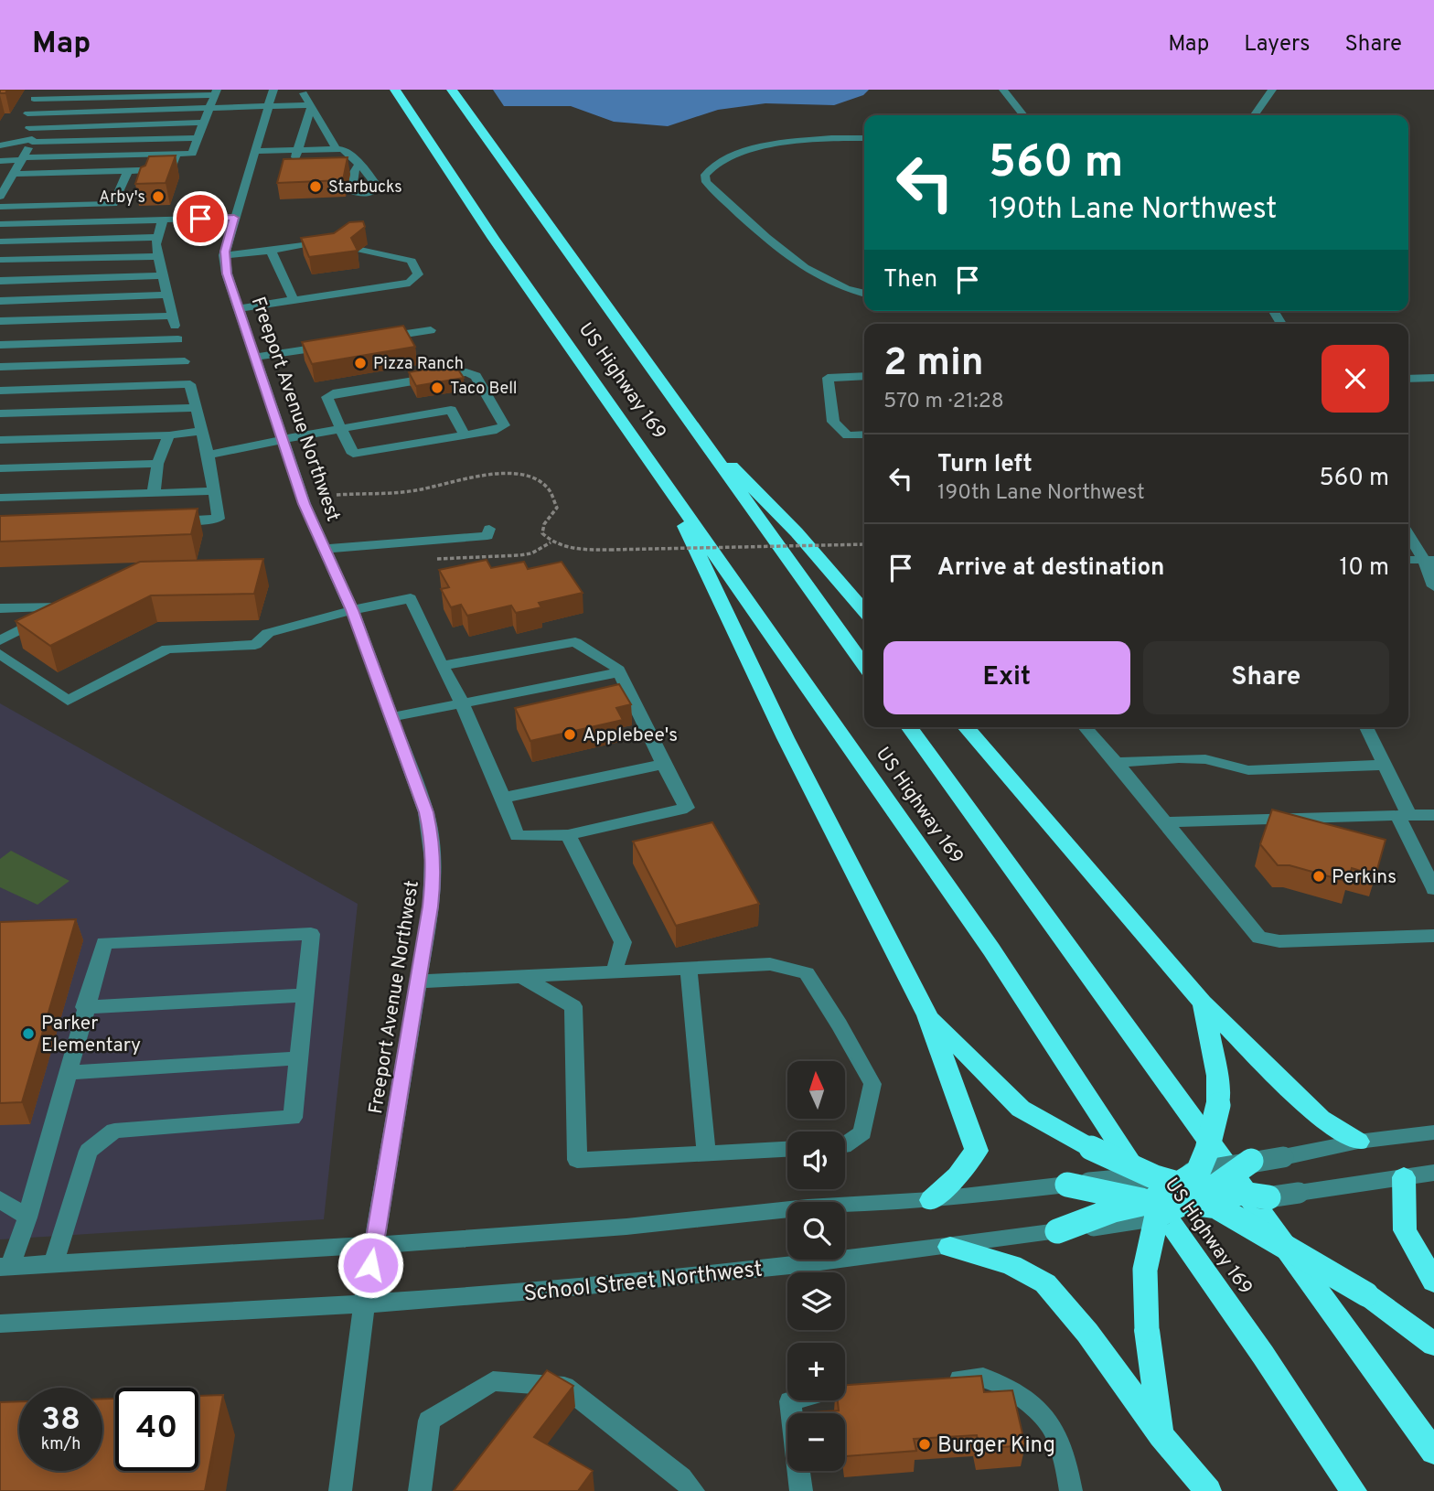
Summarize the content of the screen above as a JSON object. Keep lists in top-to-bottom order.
{
  "streets": {
    "highway": ["US Highway 169"],
    "street": ["Freeport Avenue Northwest", "School Street Northwest"]
  },
  "crossings": [
    ["Freeport Avenue Northwest", "School Street Northwest"]
  ],
  "places": [
    "Starbucks",
    "Arby's",
    "Pizza Ranch",
    "Taco Bell",
    "Applebee's",
    "Perkins",
    "Parker Elementary",
    "Burger King"
  ],
  "north": "top",
  "page": {
    "header": "Map",
    "nav": ["Map", "Layers", "Share"],
    "turn": ["560 m", "190th Lane Northwest"],
    "then": "Then",
    "heading": ["2 min", "570 m · 21:28"],
    "list": [
      {
        "name": "Turn left",
        "note": "190th Lane Northwest",
        "value": "560 m"
      },
      {
        "name": "Arrive at destination",
        "value": "10 m"
      }
    ],
    "buttons": ["Exit", "Share"],
    "map_buttons": ["+", "−"],
    "speed": "38 km/h",
    "limit": "40"
  }
}
